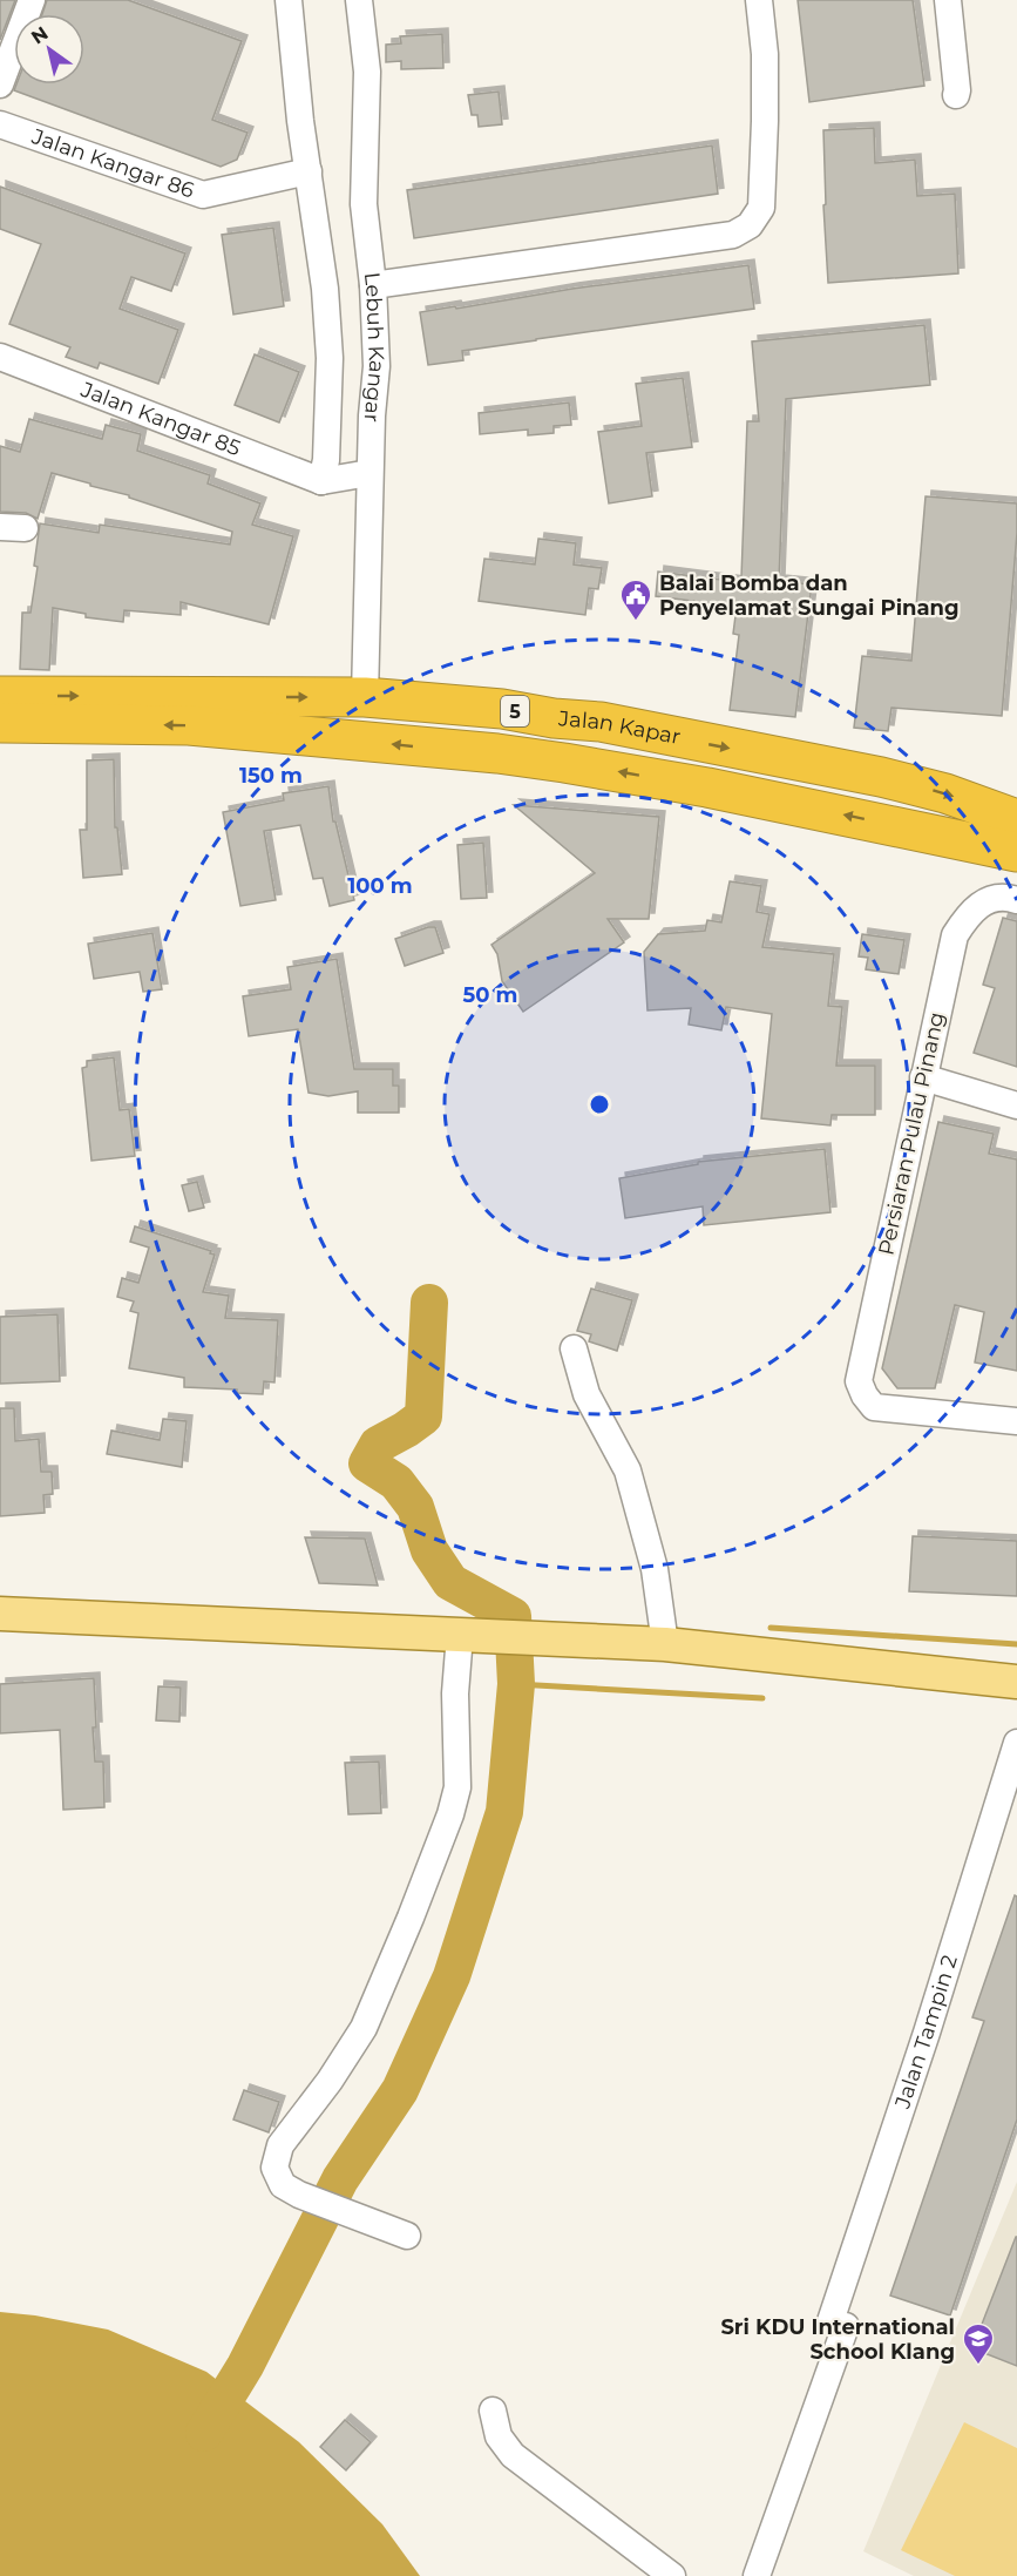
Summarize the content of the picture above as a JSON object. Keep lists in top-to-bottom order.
{
  "streets": {
    "highway": ["5", "Jalan Kapar"],
    "street": [
      "Jalan Kangar 86",
      "Lebuh Kangar",
      "Jalan Kangar 85",
      "Persiaran Pulau Pinang",
      "Jalan Tampin 2"
    ]
  },
  "crossings": [
    ["Lebuh Kangar", "Jalan Kapar"]
  ],
  "places": {
    "public building": ["Balai Bomba dan Penyelamat Sungai Pinang"],
    "school or university": ["Sri KDU International School Klang"]
  },
  "north": "top left",
  "rings": ["150 m", "100 m", "50 m"]
}
